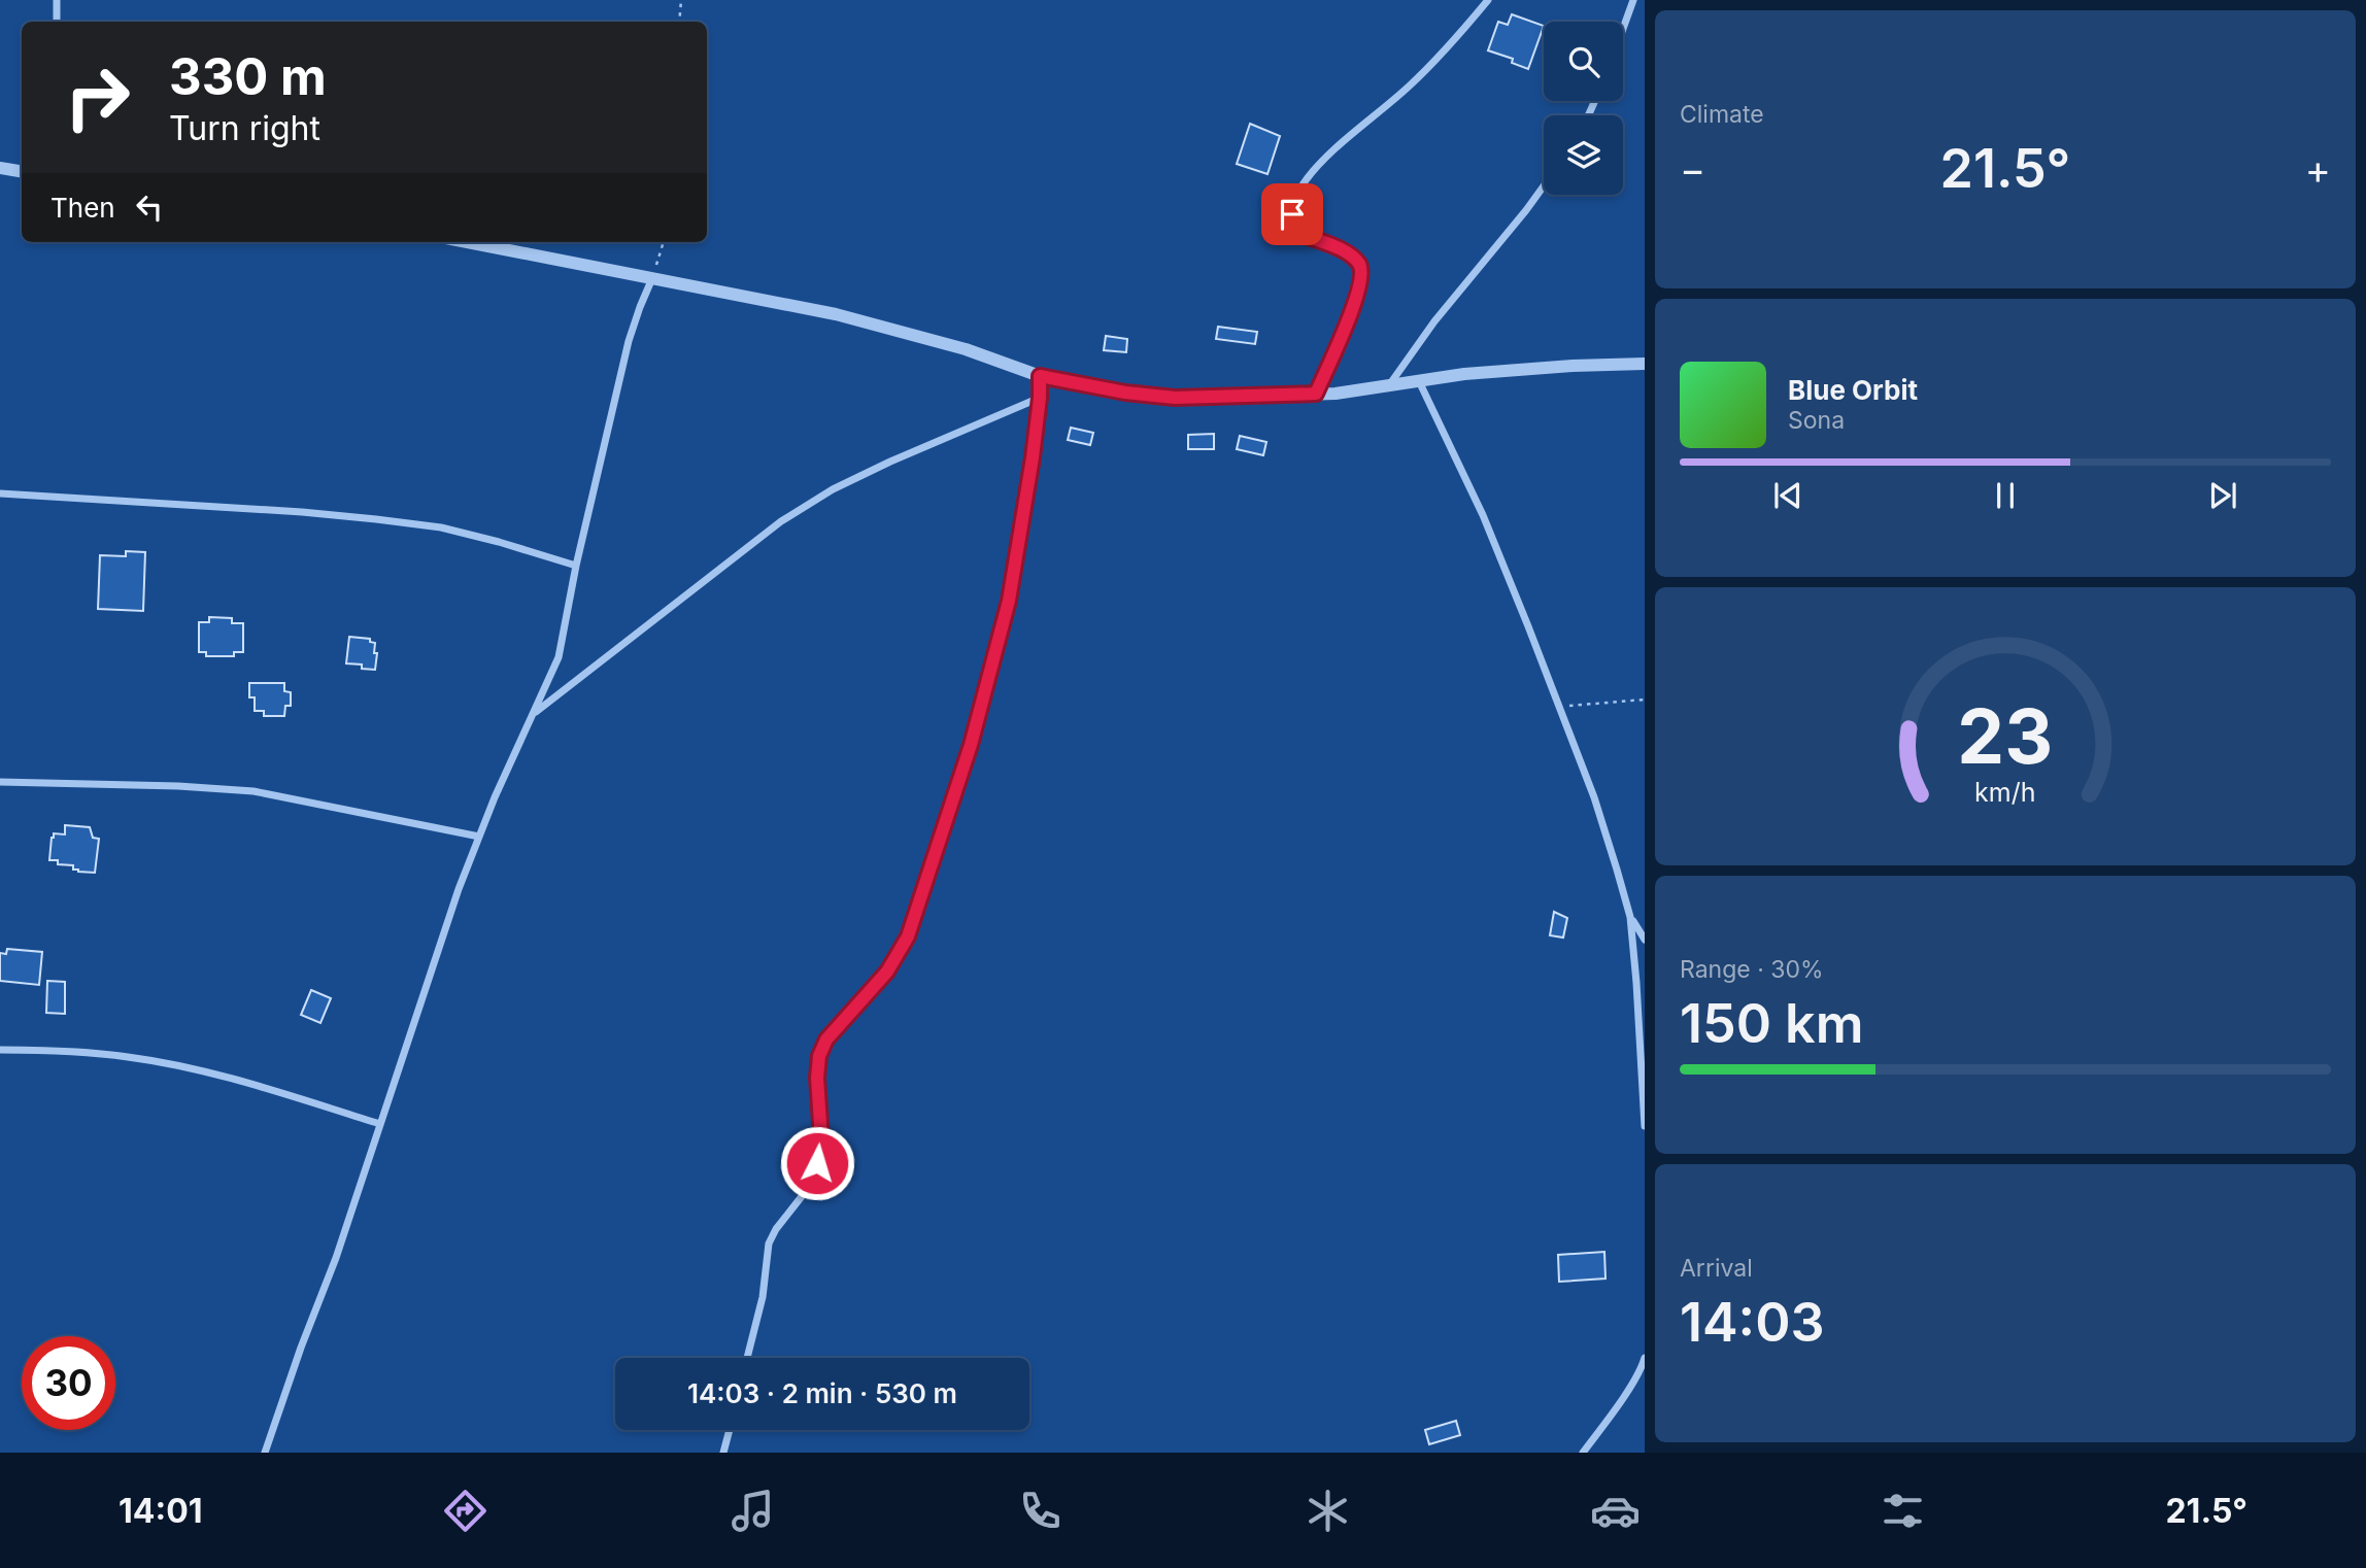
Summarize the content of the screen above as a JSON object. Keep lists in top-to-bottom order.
{
  "page": {
    "tile": [
      "Climate",
      ["Range · 30%", "150 km"],
      ["Arrival", "14:03"]
    ],
    "turn": ["330 m", "Turn right"],
    "heat": ["−", "21.5°", "+"],
    "then": "Then",
    "song": ["Blue Orbit", "Sona"],
    "limit": "30",
    "trip": "14:03 · 2 min · 530 m",
    "tabs": ["14:01", "21.5°"],
    "gauge": ["23", "km/h"]
  }
}
